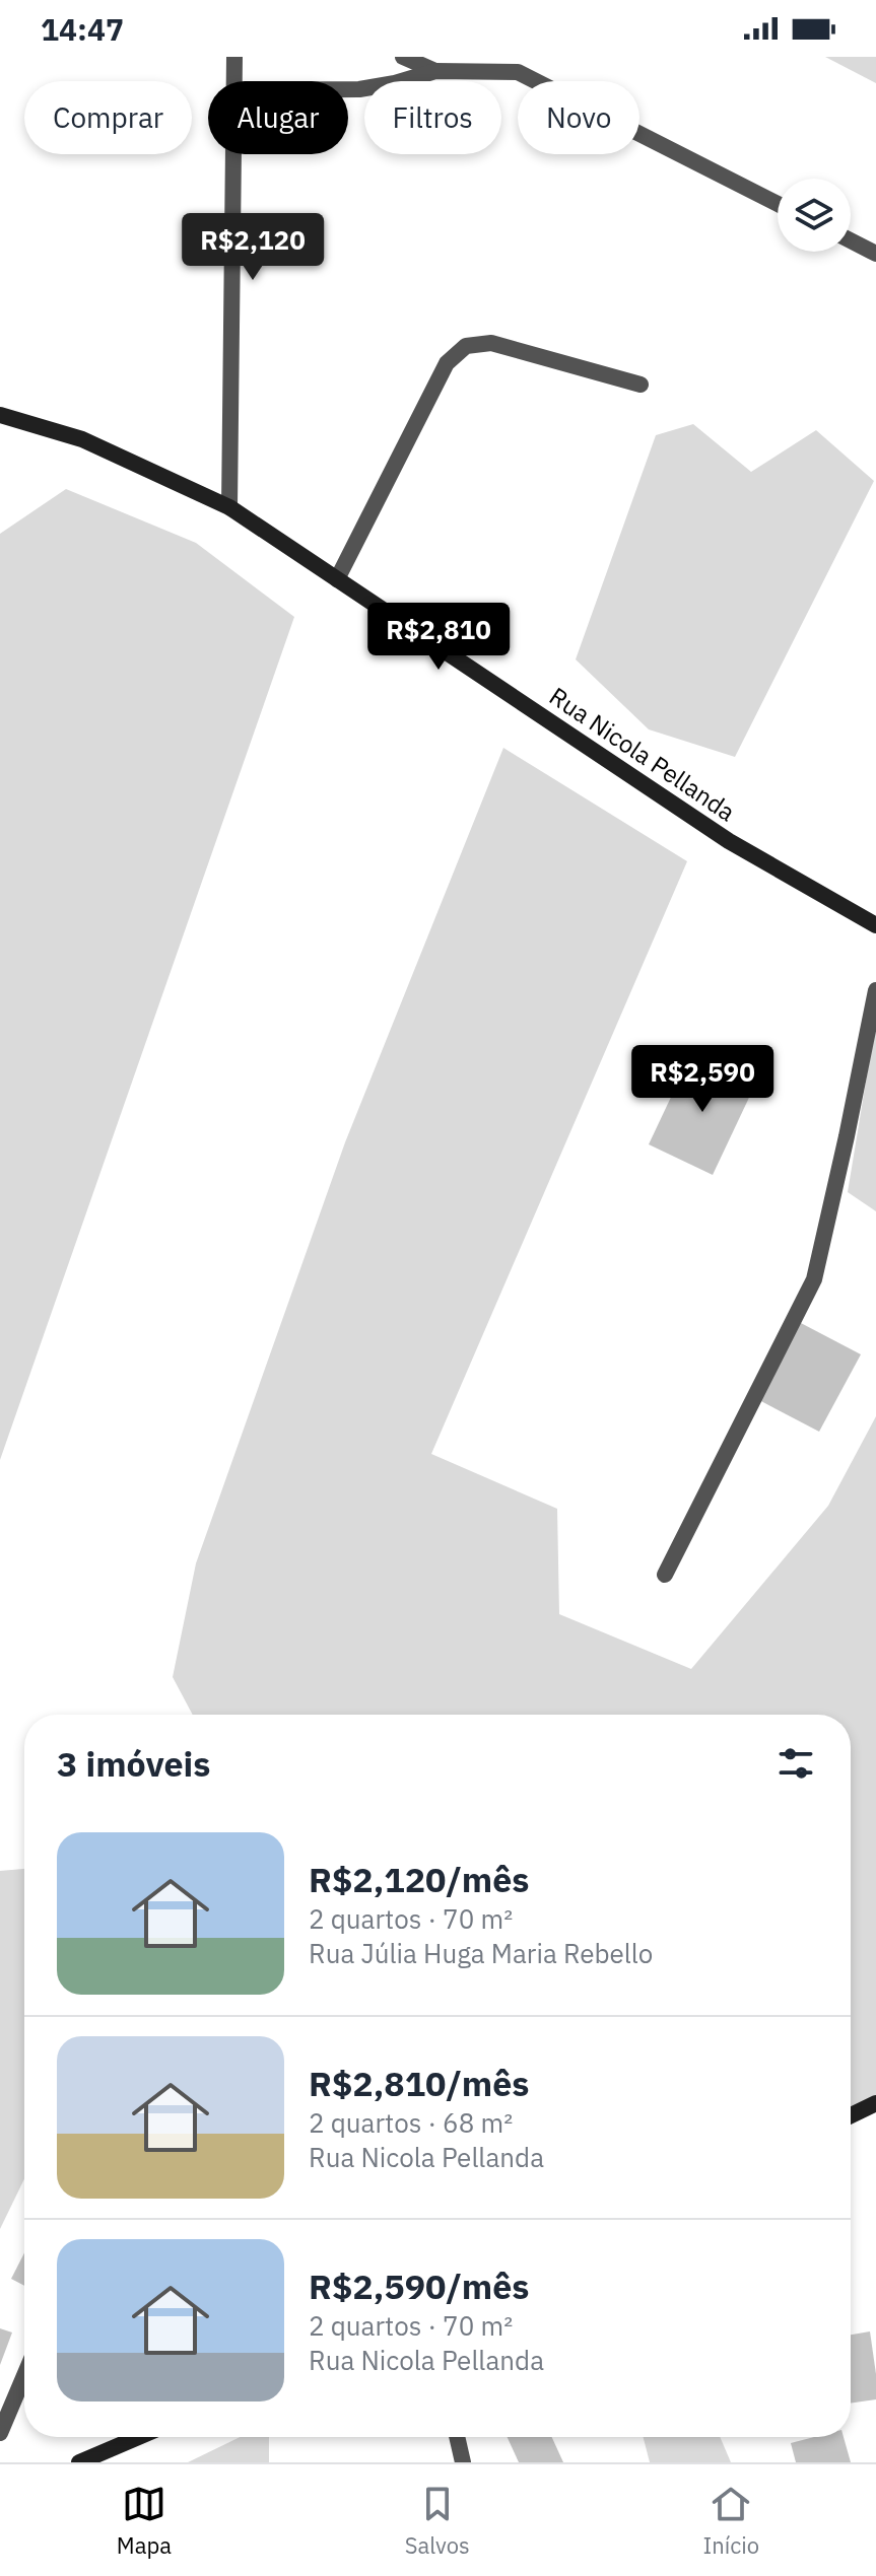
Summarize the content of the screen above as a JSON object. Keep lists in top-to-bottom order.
{
  "streets": {
    "main road": ["Rua Nicola Pellanda"]
  },
  "page": {
    "status": "14:47",
    "chip": [
      "Comprar",
      "Alugar",
      "Filtros",
      "Novo"
    ],
    "price": ["R$2,120", "R$2,810", "R$2,590"],
    "heading": "3 imóveis",
    "list": [
      {
        "name": "R$2,120/mês",
        "note": "2 quartos · 70 m² · Rua Júlia Huga Maria Rebello"
      },
      {
        "name": "R$2,810/mês",
        "note": "2 quartos · 68 m² · Rua Nicola Pellanda"
      },
      {
        "name": "R$2,590/mês",
        "note": "2 quartos · 70 m² · Rua Nicola Pellanda"
      }
    ],
    "tabs": ["Mapa", "Salvos", "Início"]
  }
}
